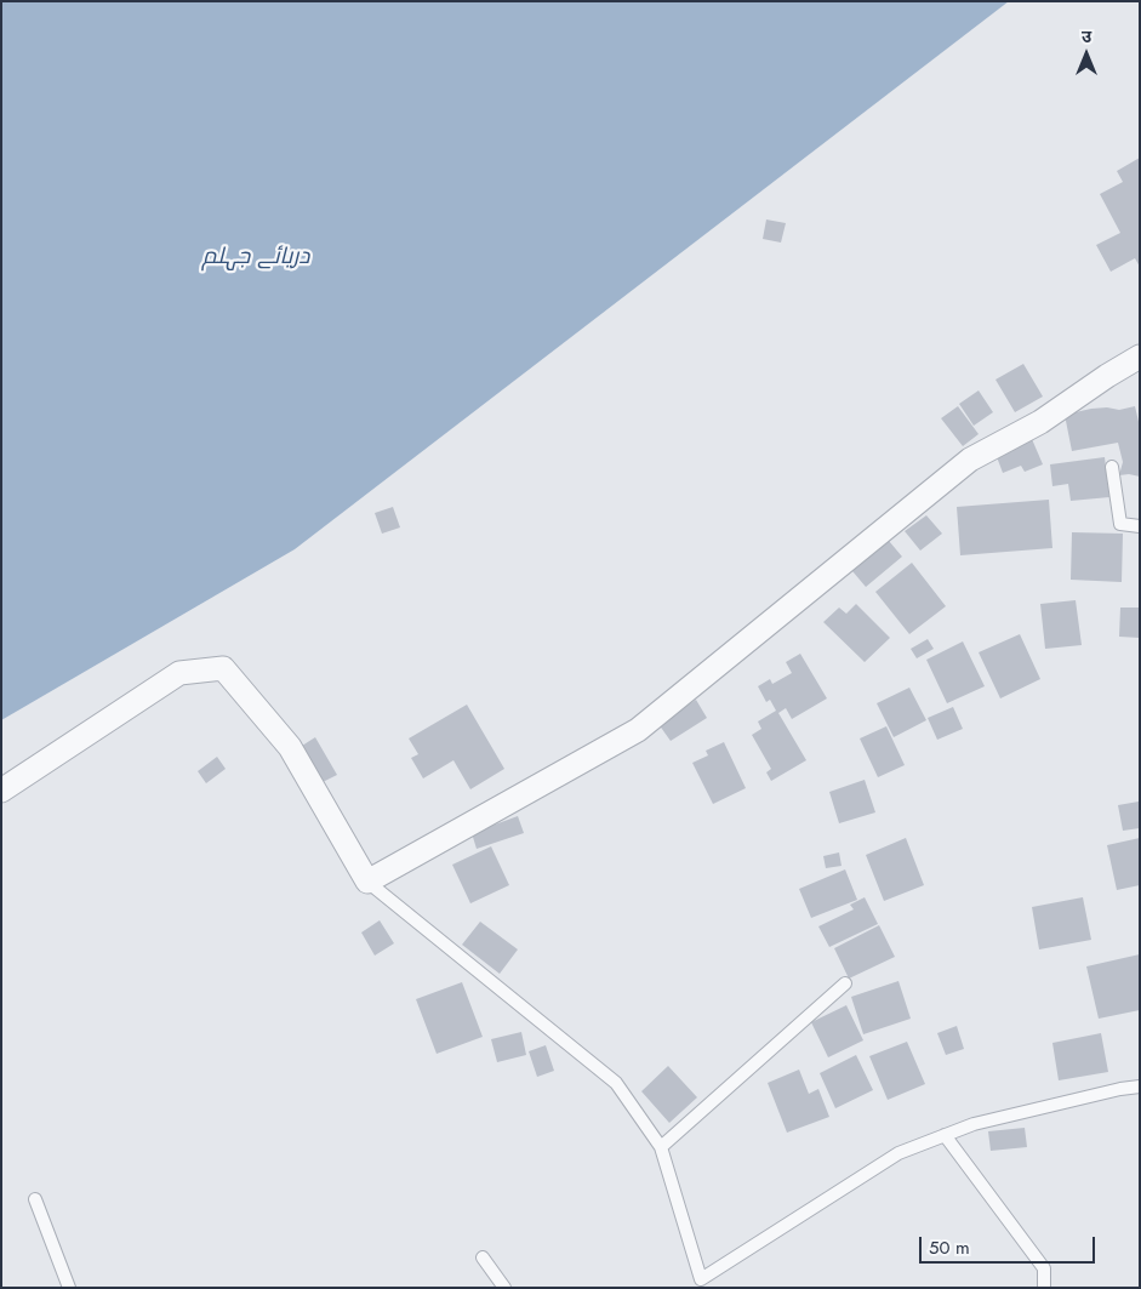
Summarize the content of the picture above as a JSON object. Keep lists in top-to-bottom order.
{
  "water": ["دریائے جہلم"],
  "scale_bar": "50 m",
  "north": "top"
}
